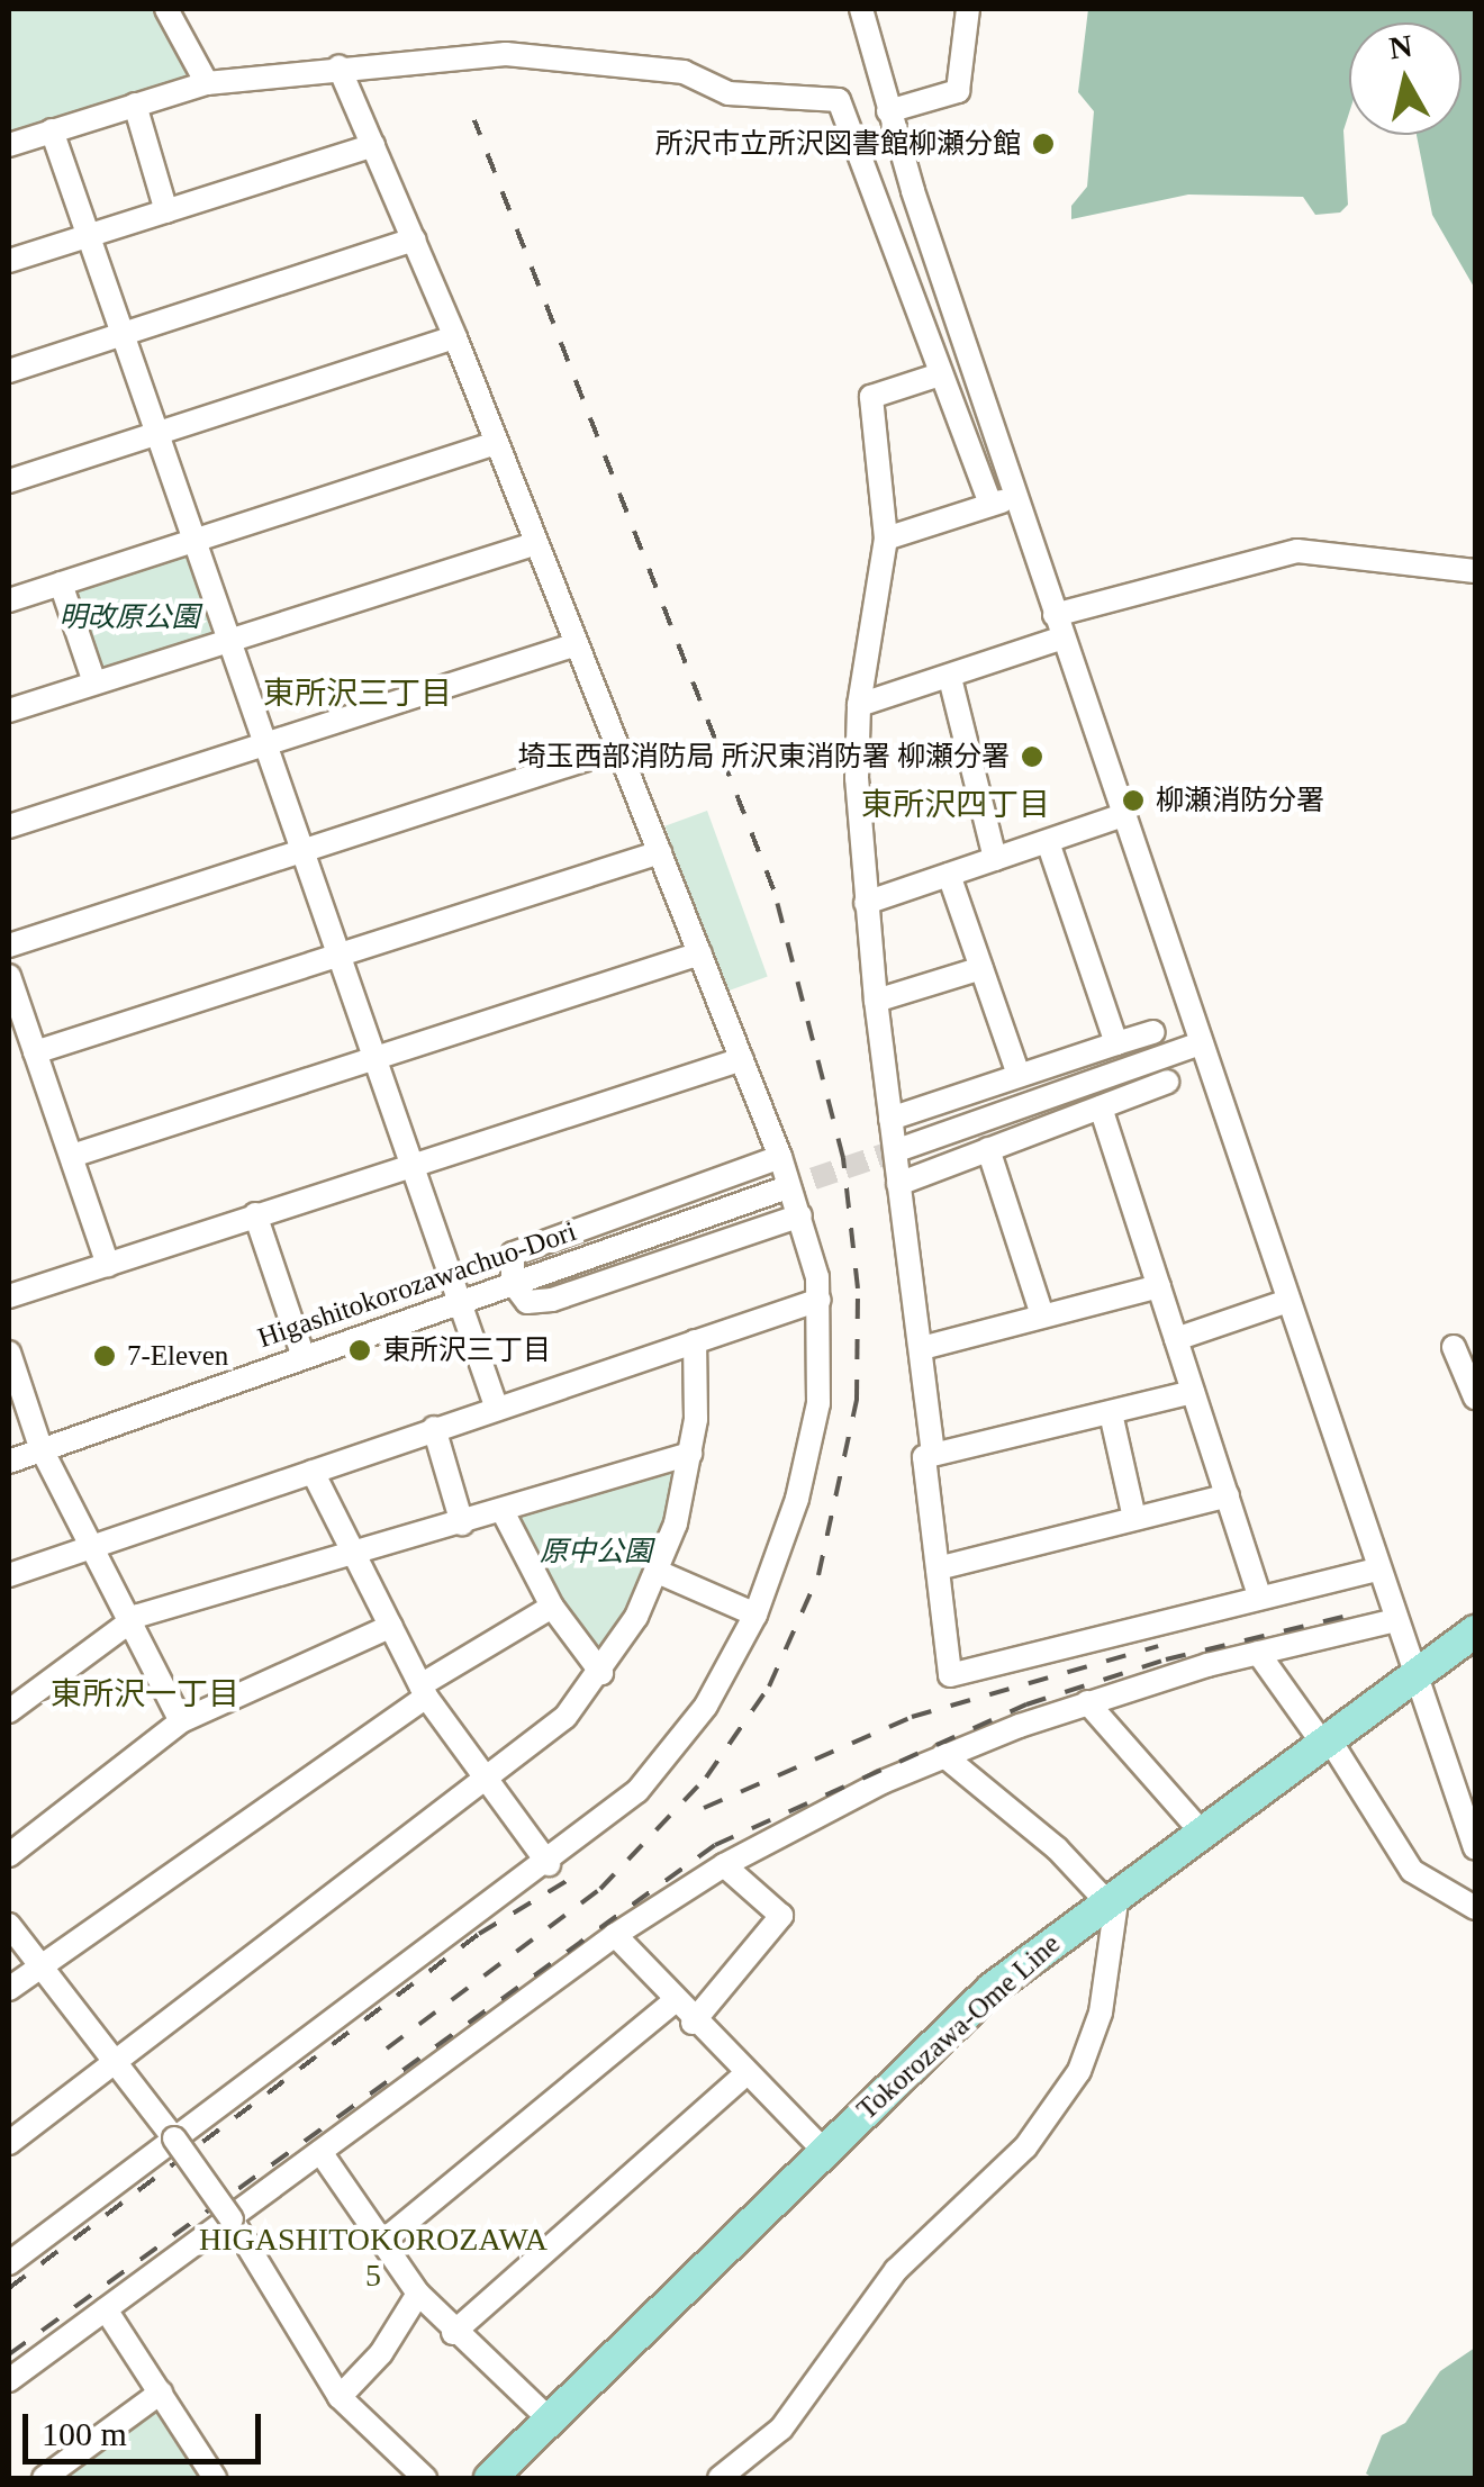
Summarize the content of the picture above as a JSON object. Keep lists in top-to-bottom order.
{
  "streets": {
    "main road": ["Tokorozawa-Ome Line"],
    "street": ["Higashitokorozawachuo-Dori"]
  },
  "districts": [
    "東所沢三丁目",
    "東所沢四丁目",
    "東所沢一丁目",
    "HIGASHITOKOROZAWA 5"
  ],
  "parks": ["明改原公園", "原中公園"],
  "places": [
    "所沢市立所沢図書館柳瀬分館",
    "埼玉西部消防局 所沢東消防署 柳瀬分署",
    "柳瀬消防分署",
    "東所沢三丁目",
    "7-Eleven"
  ],
  "scale_bar": "100 m",
  "north": "top"
}
